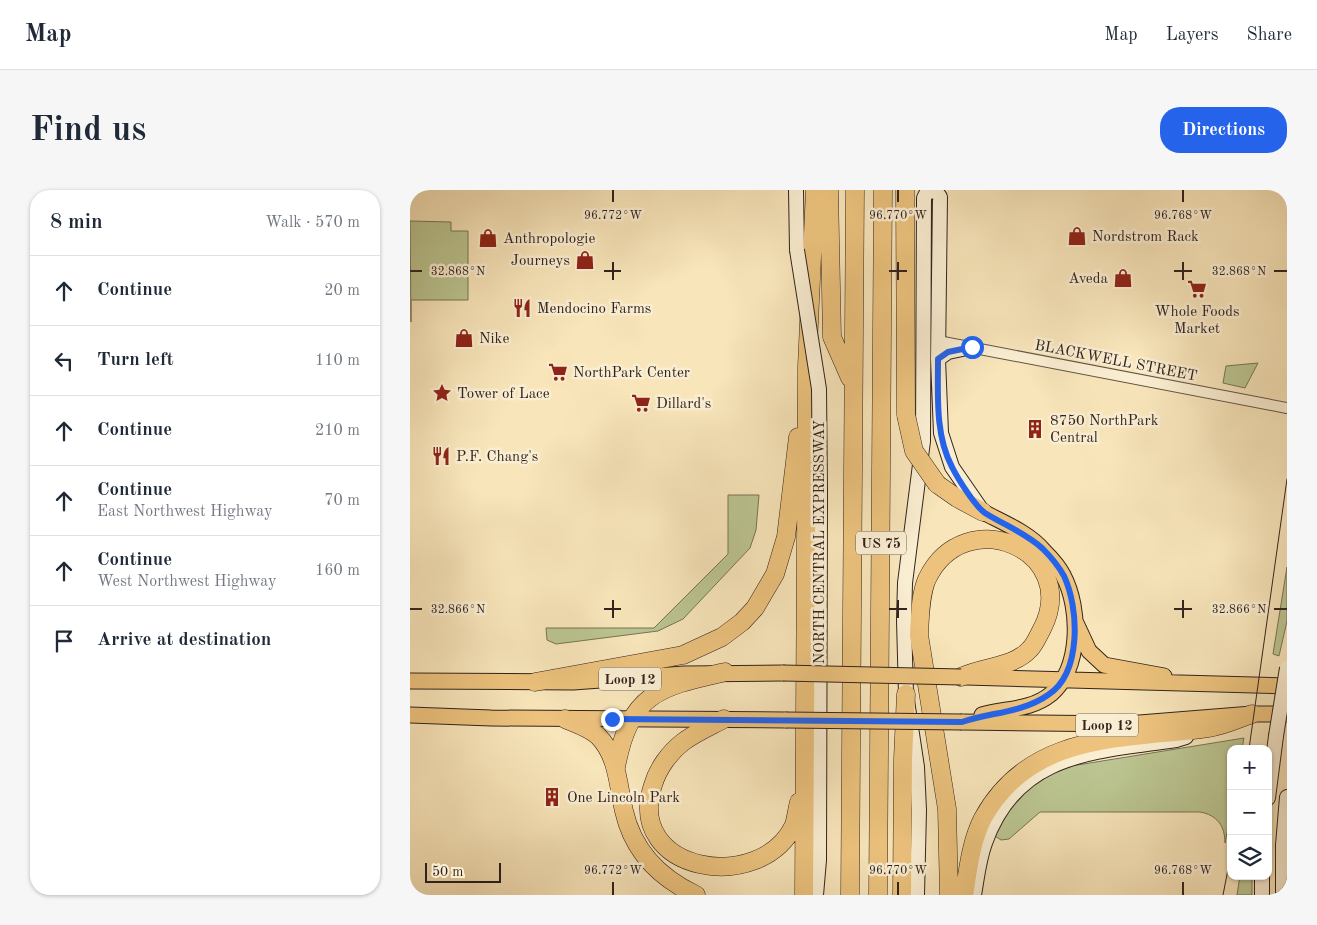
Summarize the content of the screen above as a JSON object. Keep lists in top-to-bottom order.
{
  "streets": {
    "highway": ["US 75"],
    "main road": ["NORTH CENTRAL EXPRESSWAY", "Loop 12"],
    "street": ["BLACKWELL STREET"]
  },
  "places": {
    "shop": [
      "Nordstrom Rack",
      "Anthropologie",
      "Journeys",
      "Aveda",
      "Nike"
    ],
    "supermarket": ["Whole Foods Market", "NorthPark Center", "Dillard's"],
    "restaurant": ["Mendocino Farms", "P.F. Chang's"],
    "place": ["Tower of Lace"],
    "building": ["8750 NorthPark Central", "One Lincoln Park"]
  },
  "scale_bar": "50 m",
  "page": {
    "header": "Map",
    "nav": ["Map", "Layers", "Share"],
    "buttons": "Directions",
    "title": "Find us",
    "heading": ["8 min", "Walk · 570 m"],
    "list": [
      ["Continue", "20 m"],
      ["Turn left", "110 m"],
      ["Continue", "210 m"],
      ["Continue", "East Northwest Highway", "70 m"],
      ["Continue", "West Northwest Highway", "160 m"],
      "Arrive at destination"
    ],
    "map_buttons": ["+", "−"],
    "scale": "50 m"
  },
  "coordinates": [
    "96.772°W",
    "96.770°W",
    "96.768°W",
    "32.868°N",
    "32.866°N"
  ]
}
